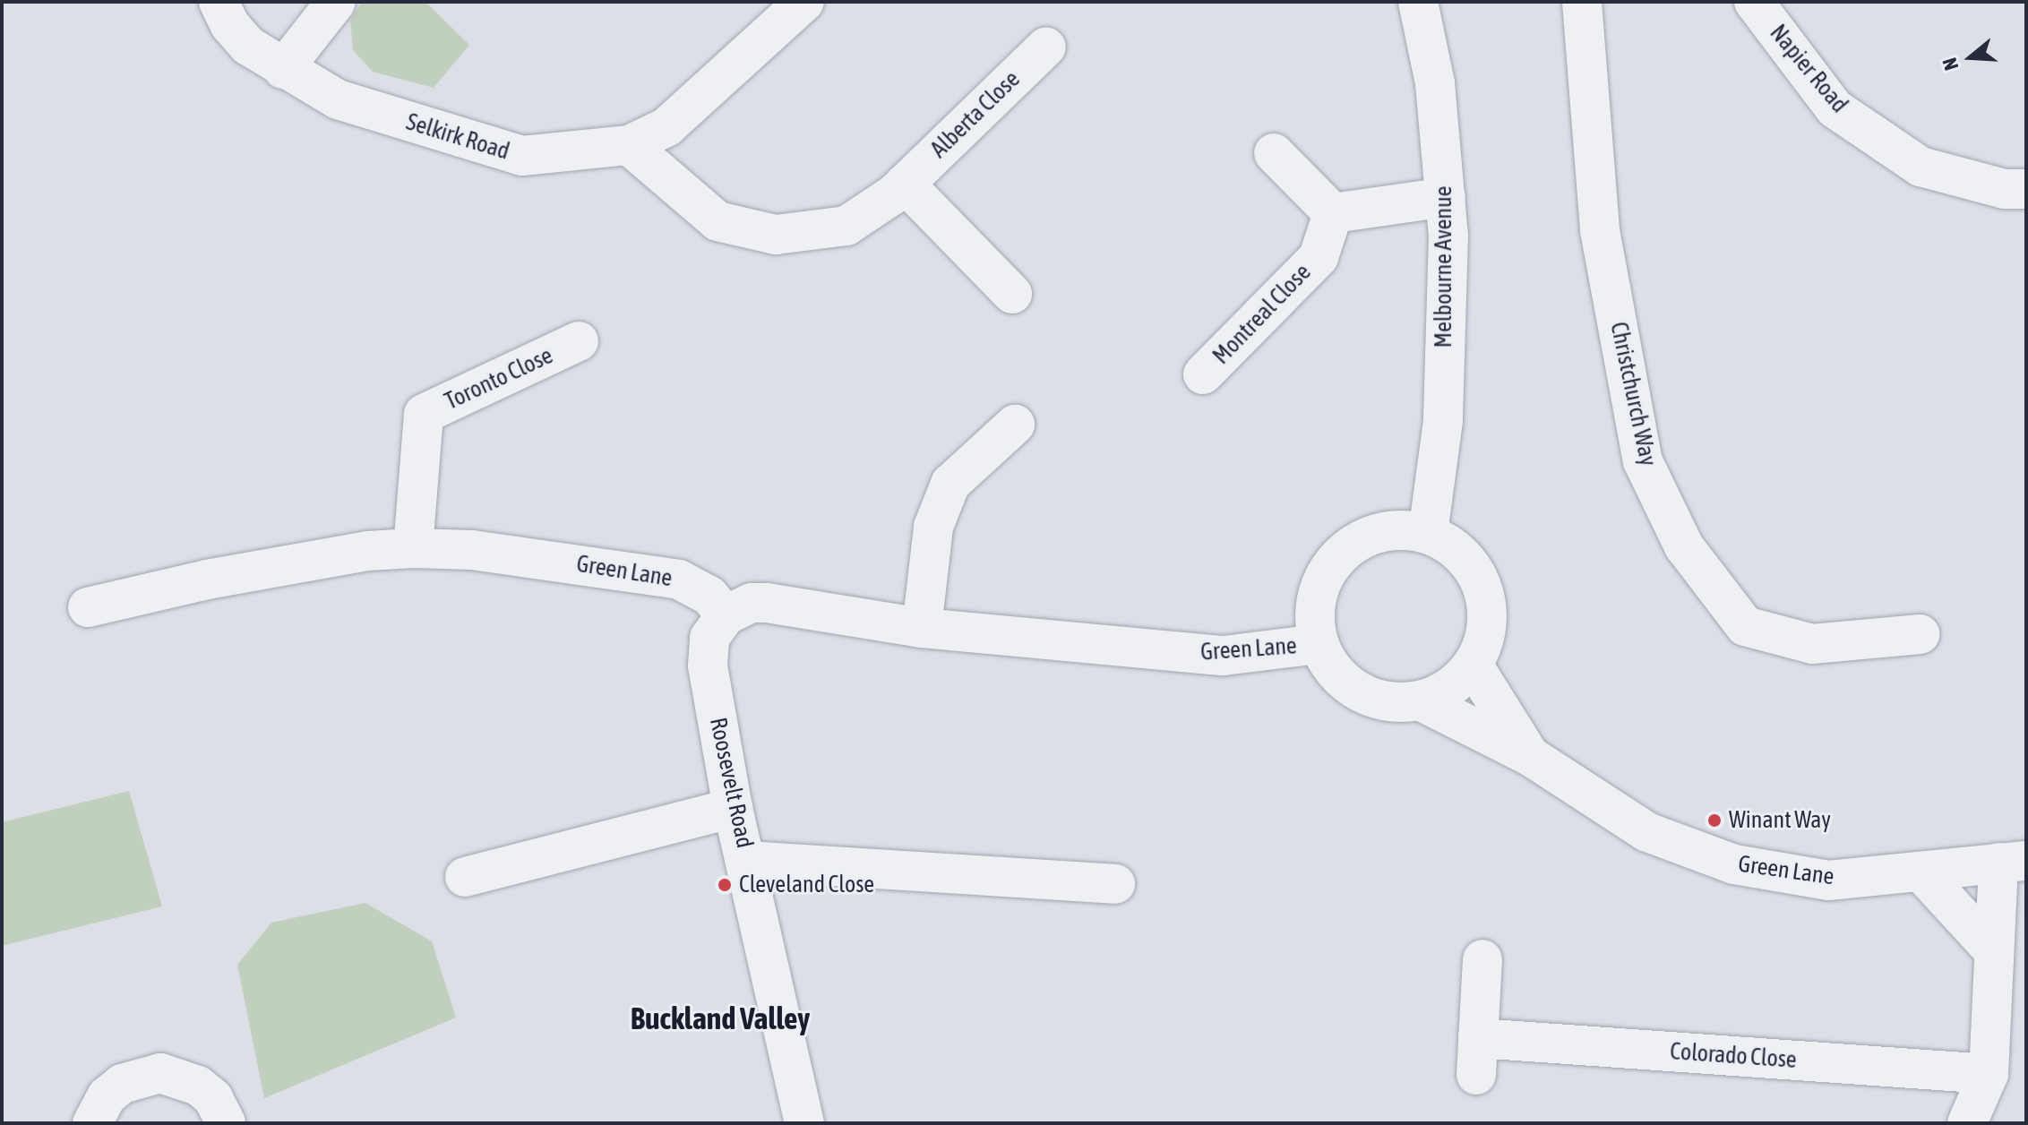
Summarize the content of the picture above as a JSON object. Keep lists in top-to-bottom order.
{
  "streets": {
    "street": [
      "Napier Road",
      "Alberta Close",
      "Selkirk Road",
      "Melbourne Avenue",
      "Montreal Close",
      "Toronto Close",
      "Christchurch Way",
      "Green Lane",
      "Roosevelt Road",
      "Colorado Close"
    ]
  },
  "crossings": [
    ["Alberta Close", "Selkirk Road"],
    ["Melbourne Avenue", "Green Lane"],
    ["Toronto Close", "Green Lane"],
    ["Green Lane", "Roosevelt Road"]
  ],
  "districts": ["Buckland Valley"],
  "places": ["Winant Way", "Cleveland Close"],
  "north": "left"
}
